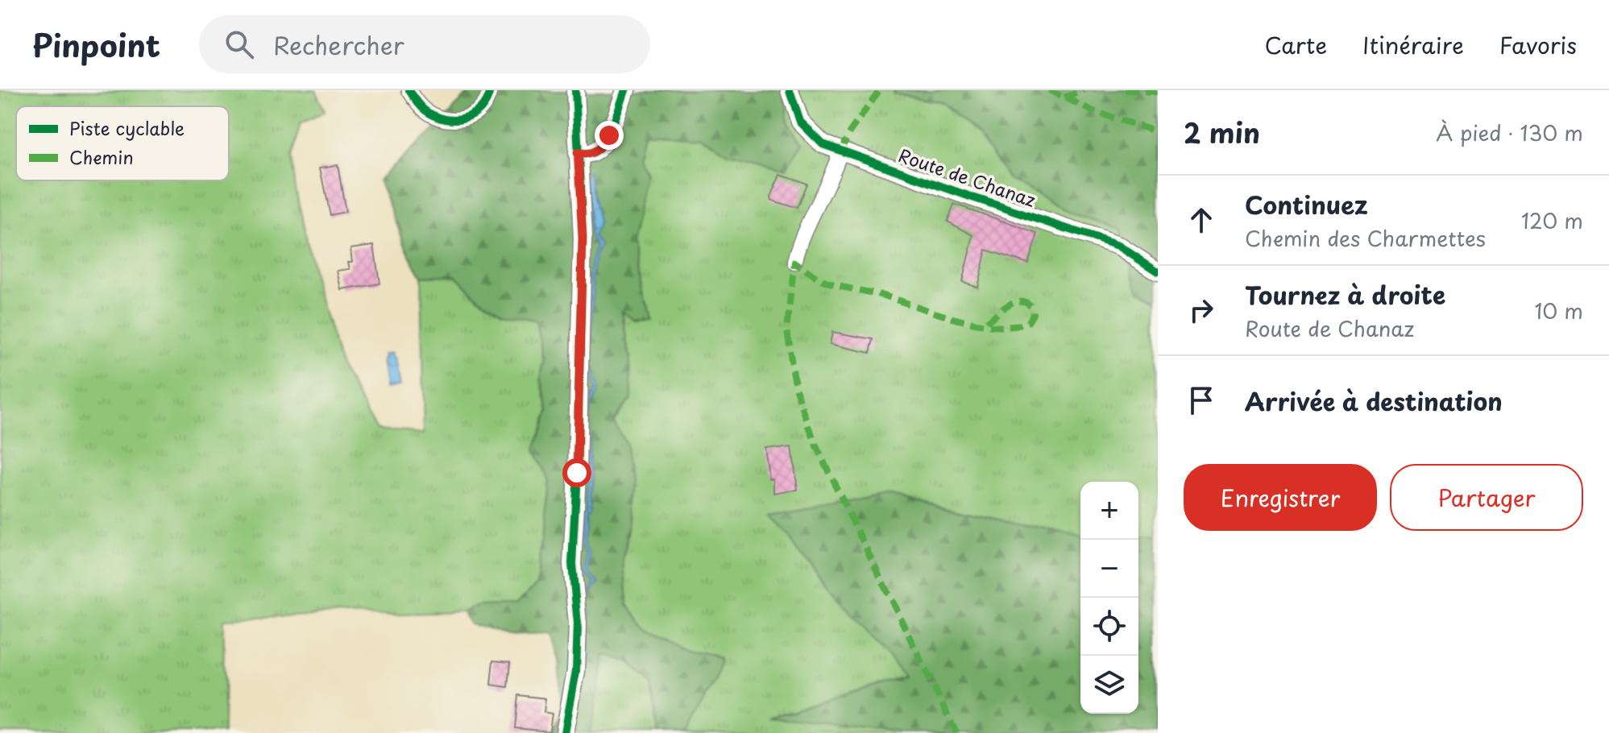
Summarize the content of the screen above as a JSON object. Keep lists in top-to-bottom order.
{
  "streets": {
    "street": ["Route de Chanaz"]
  },
  "legend": ["Piste cyclable", "Chemin"],
  "page": {
    "header": "Pinpoint",
    "search": "Rechercher",
    "nav": ["Carte", "Itinéraire", "Favoris"],
    "heading": ["2 min", "À pied · 130 m"],
    "list": [
      ["Continuez", "Chemin des Charmettes", "120 m"],
      ["Tournez à droite", "Route de Chanaz", "10 m"],
      "Arrivée à destination"
    ],
    "buttons": ["Enregistrer", "Partager"],
    "map_buttons": ["+", "−"]
  }
}
